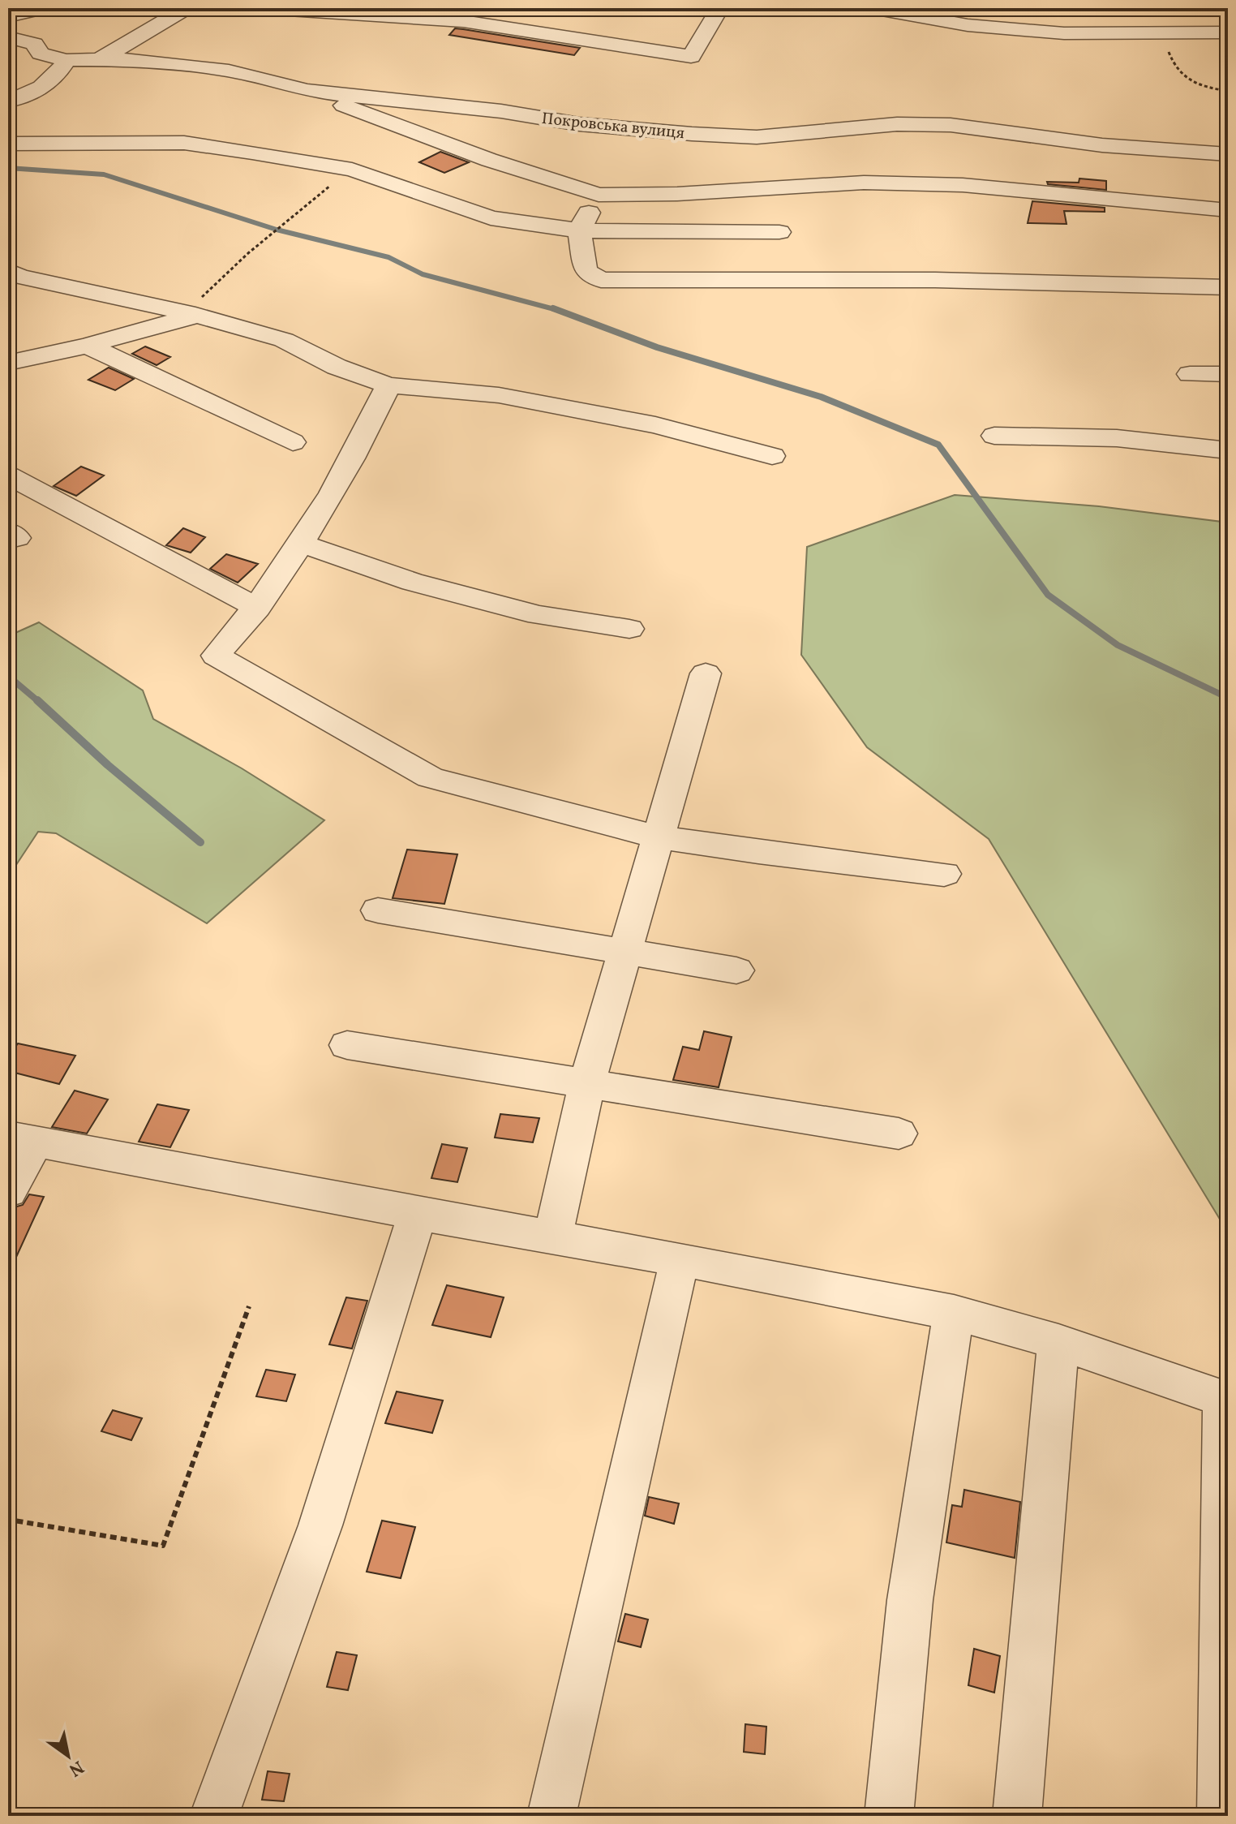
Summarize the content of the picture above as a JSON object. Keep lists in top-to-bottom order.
{
  "streets": {
    "street": ["Покровська вулиця"]
  },
  "north": "bottom right"
}
